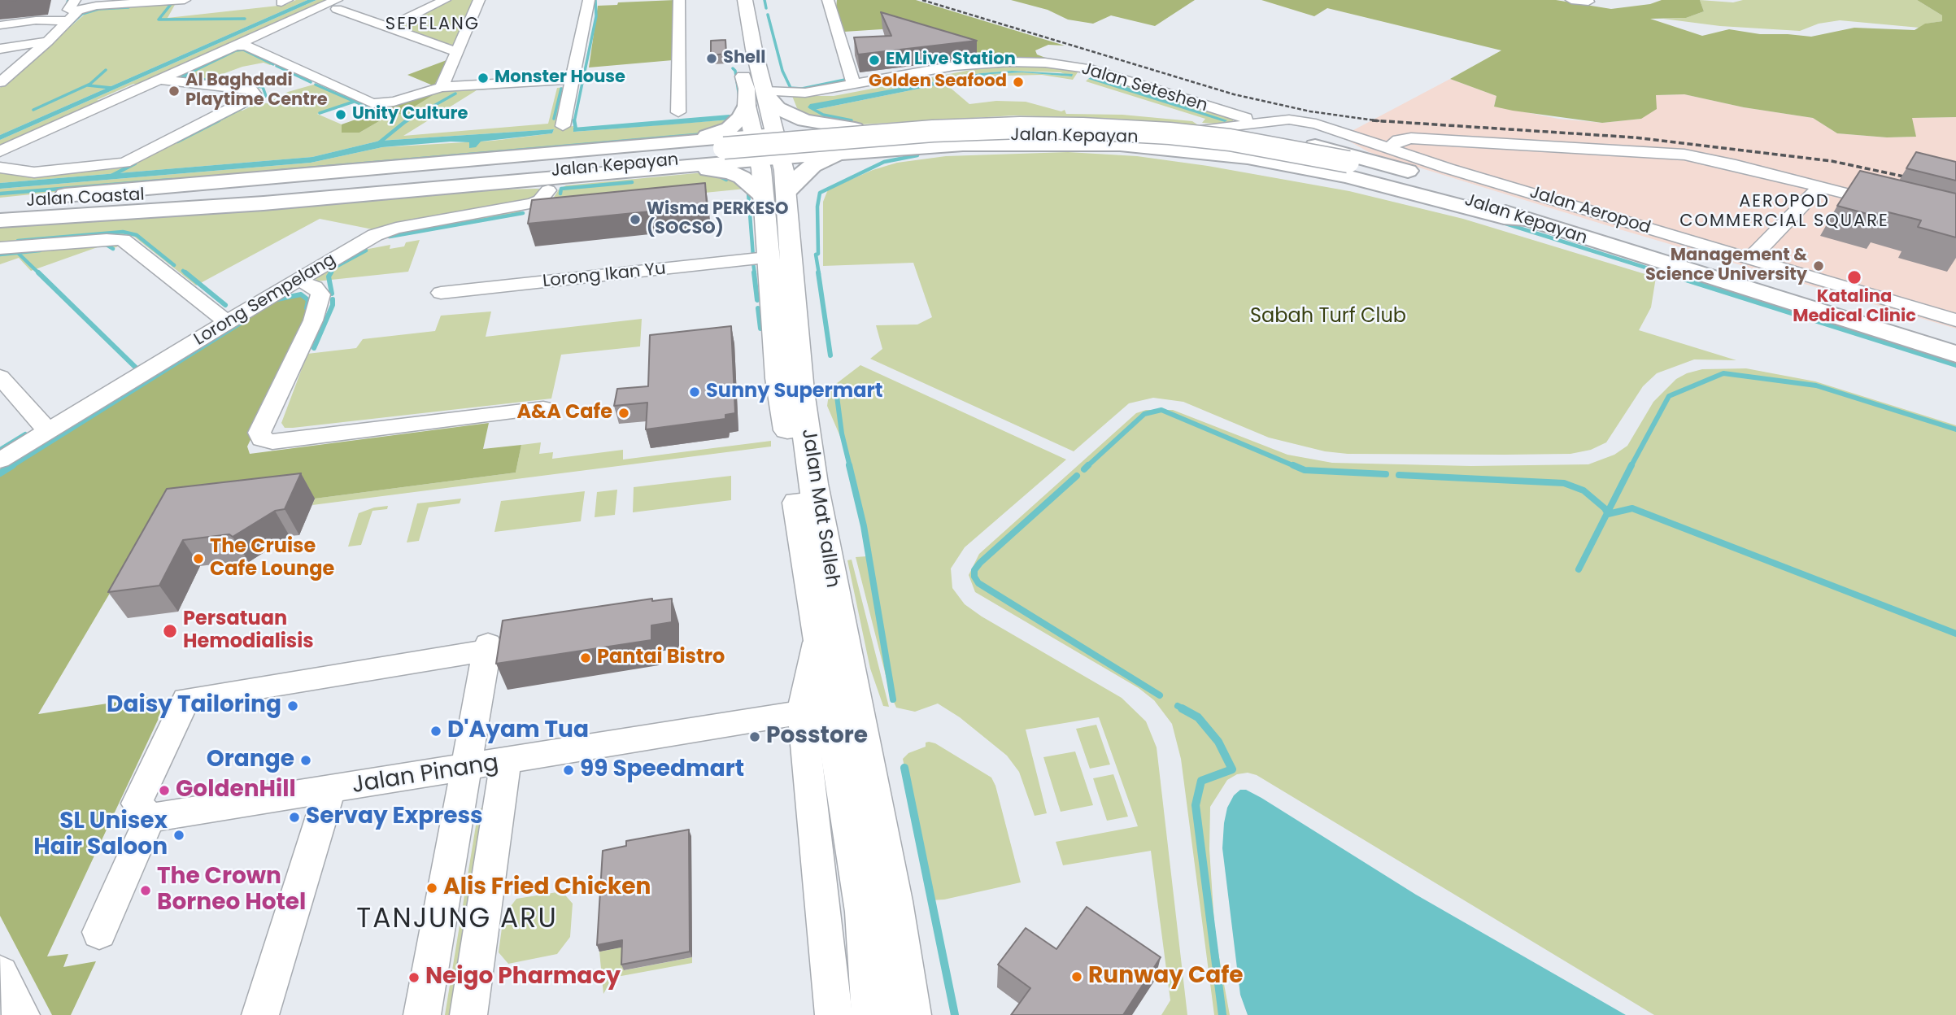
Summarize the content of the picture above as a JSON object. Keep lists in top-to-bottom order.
{
  "streets": {
    "highway": ["Jalan Kepayan", "Jalan Coastal"],
    "main road": ["Jalan Mat Salleh"],
    "street": [
      "Jalan Seteshen",
      "Lorong Ikan Yu",
      "Lorong Sempelang",
      "Jalan Pinang"
    ]
  },
  "crossings": [
    ["Jalan Seteshen", "Jalan Mat Salleh"],
    ["Jalan Kepayan", "Jalan Coastal"],
    ["Lorong Ikan Yu", "Jalan Mat Salleh"]
  ],
  "districts": ["SEPELANG", "AEROPOD COMMERCIAL SQUARE", "TANJUNG ARU"],
  "parks": ["Sabah Turf Club"],
  "places": [
    "Shell",
    "EM Live Station",
    "Monster House",
    "Golden Seafood",
    "Al Baghdadi Playtime Centre",
    "Unity Culture",
    "Wisma PERKESO (SOCSO)",
    "Management & Science University",
    "Katalina Medical Clinic",
    "Sunny Supermart",
    "A&A Cafe",
    "The Cruise Cafe Lounge",
    "Persatuan Hemodialisis",
    "Pantai Bistro",
    "Daisy Tailoring",
    "D'Ayam Tua",
    "Posstore",
    "Orange",
    "99 Speedmart",
    "GoldenHill",
    "Servay Express",
    "SL Unisex Hair Saloon",
    "Alis Fried Chicken",
    "The Crown Borneo Hotel",
    "Runway Cafe",
    "Neigo Pharmacy"
  ]
}
